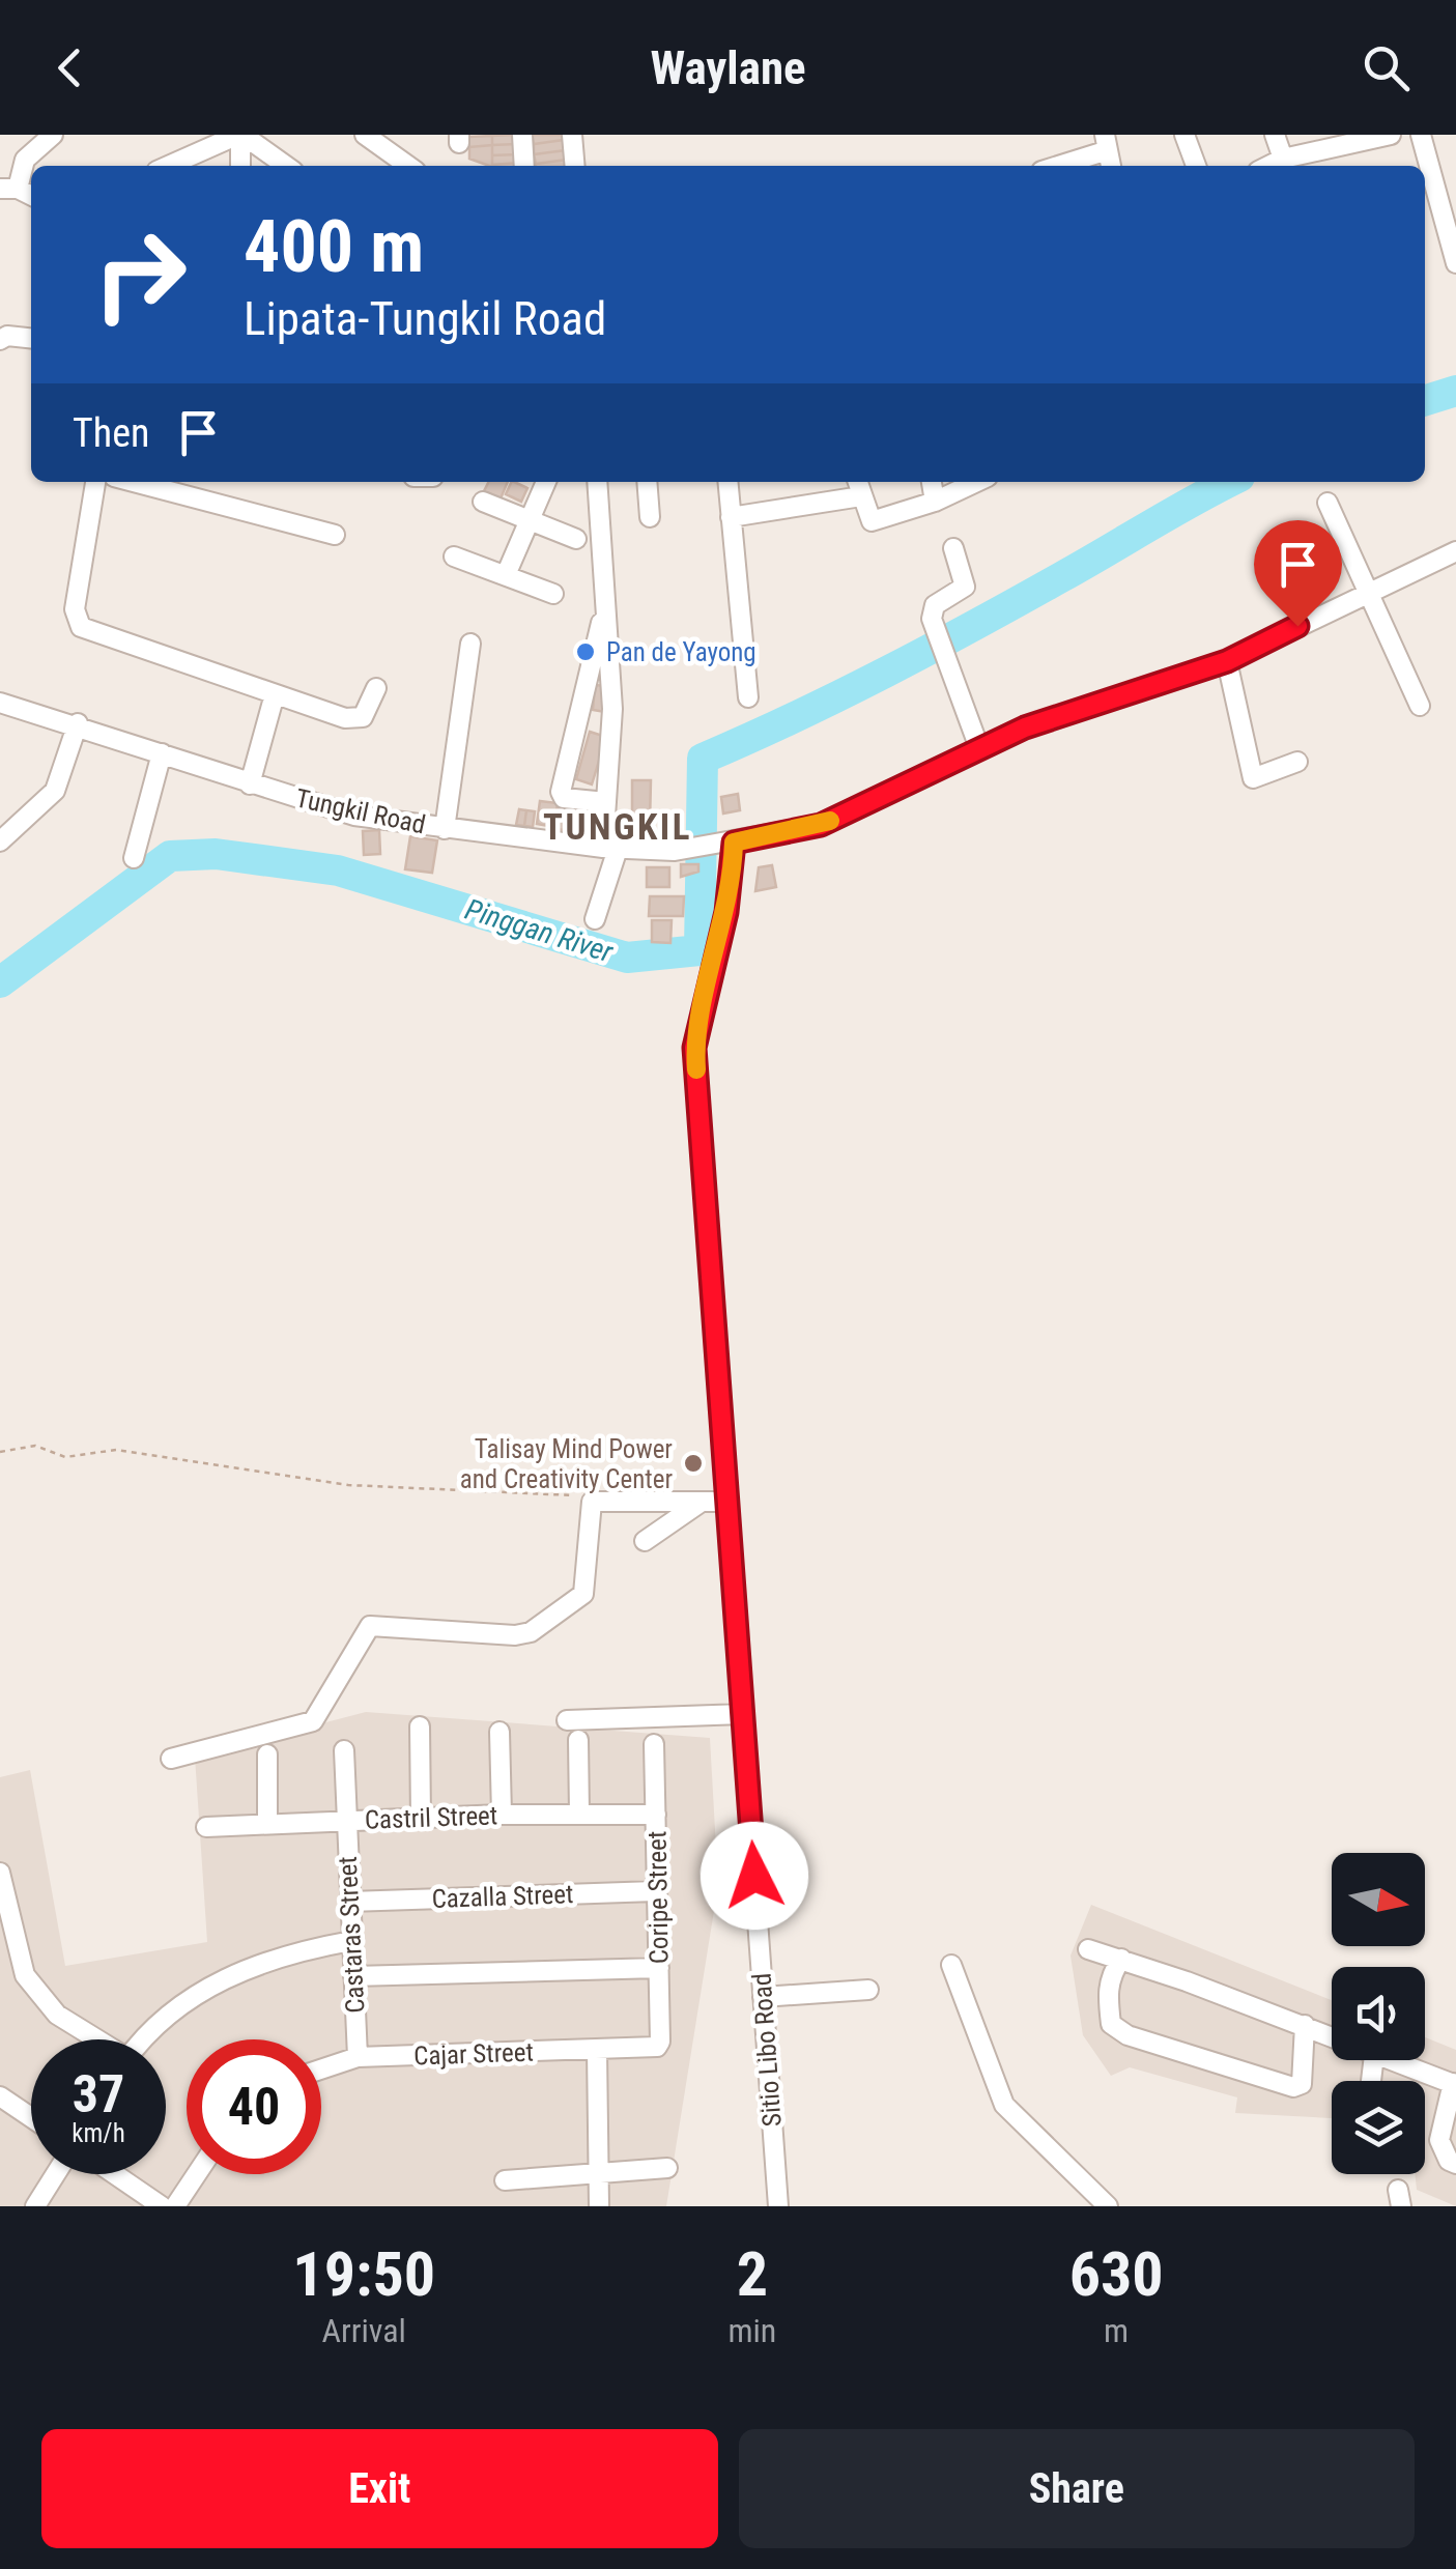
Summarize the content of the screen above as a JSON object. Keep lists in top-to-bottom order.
{
  "streets": {
    "street": [
      "Tungkil Road",
      "Castril Street",
      "Cazalla Street",
      "Coripe Street",
      "Castaras Street",
      "Sitio Libo Road",
      "Cajar Street"
    ]
  },
  "crossings": [
    ["Tungkil Road", "Sitio Libo Road"],
    ["Castril Street", "Coripe Street"],
    ["Castril Street", "Castaras Street"],
    ["Cazalla Street", "Coripe Street"],
    ["Cazalla Street", "Castaras Street"],
    ["Coripe Street", "Cajar Street"],
    ["Castaras Street", "Cajar Street"]
  ],
  "districts": ["TUNGKIL"],
  "water": ["Pinggan River"],
  "places": ["Pan de Yayong", "Talisay Mind Power and Creativity Center"],
  "north": "right",
  "page": {
    "header": "Waylane",
    "turn": ["400 m", "Lipata-Tungkil Road"],
    "then": "Then",
    "speed": "37 km/h",
    "limit": "40",
    "eta": [
      "19:50",
      "Arrival",
      "2",
      "min",
      "630",
      "m"
    ],
    "buttons": ["Exit", "Share"]
  }
}
